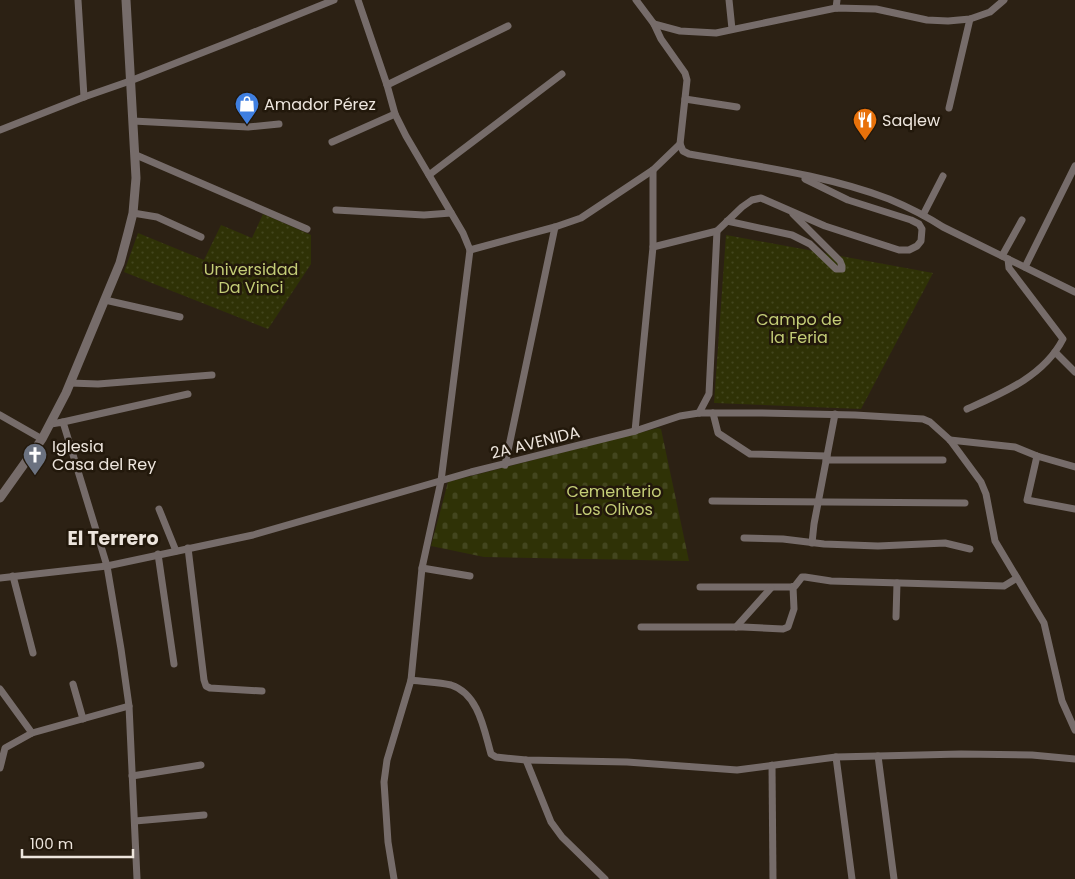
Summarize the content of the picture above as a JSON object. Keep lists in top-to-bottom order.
{
  "streets": {
    "street": ["2A AVENIDA"]
  },
  "districts": ["El Terrero"],
  "parks": ["Universidad Da Vinci", "Campo de la Feria", "Cementerio Los Olivos"],
  "places": {
    "shop": ["Amador Pérez"],
    "restaurant": ["Saqlew"],
    "church": ["Iglesia Casa del Rey"]
  },
  "scale_bar": "100 m"
}
